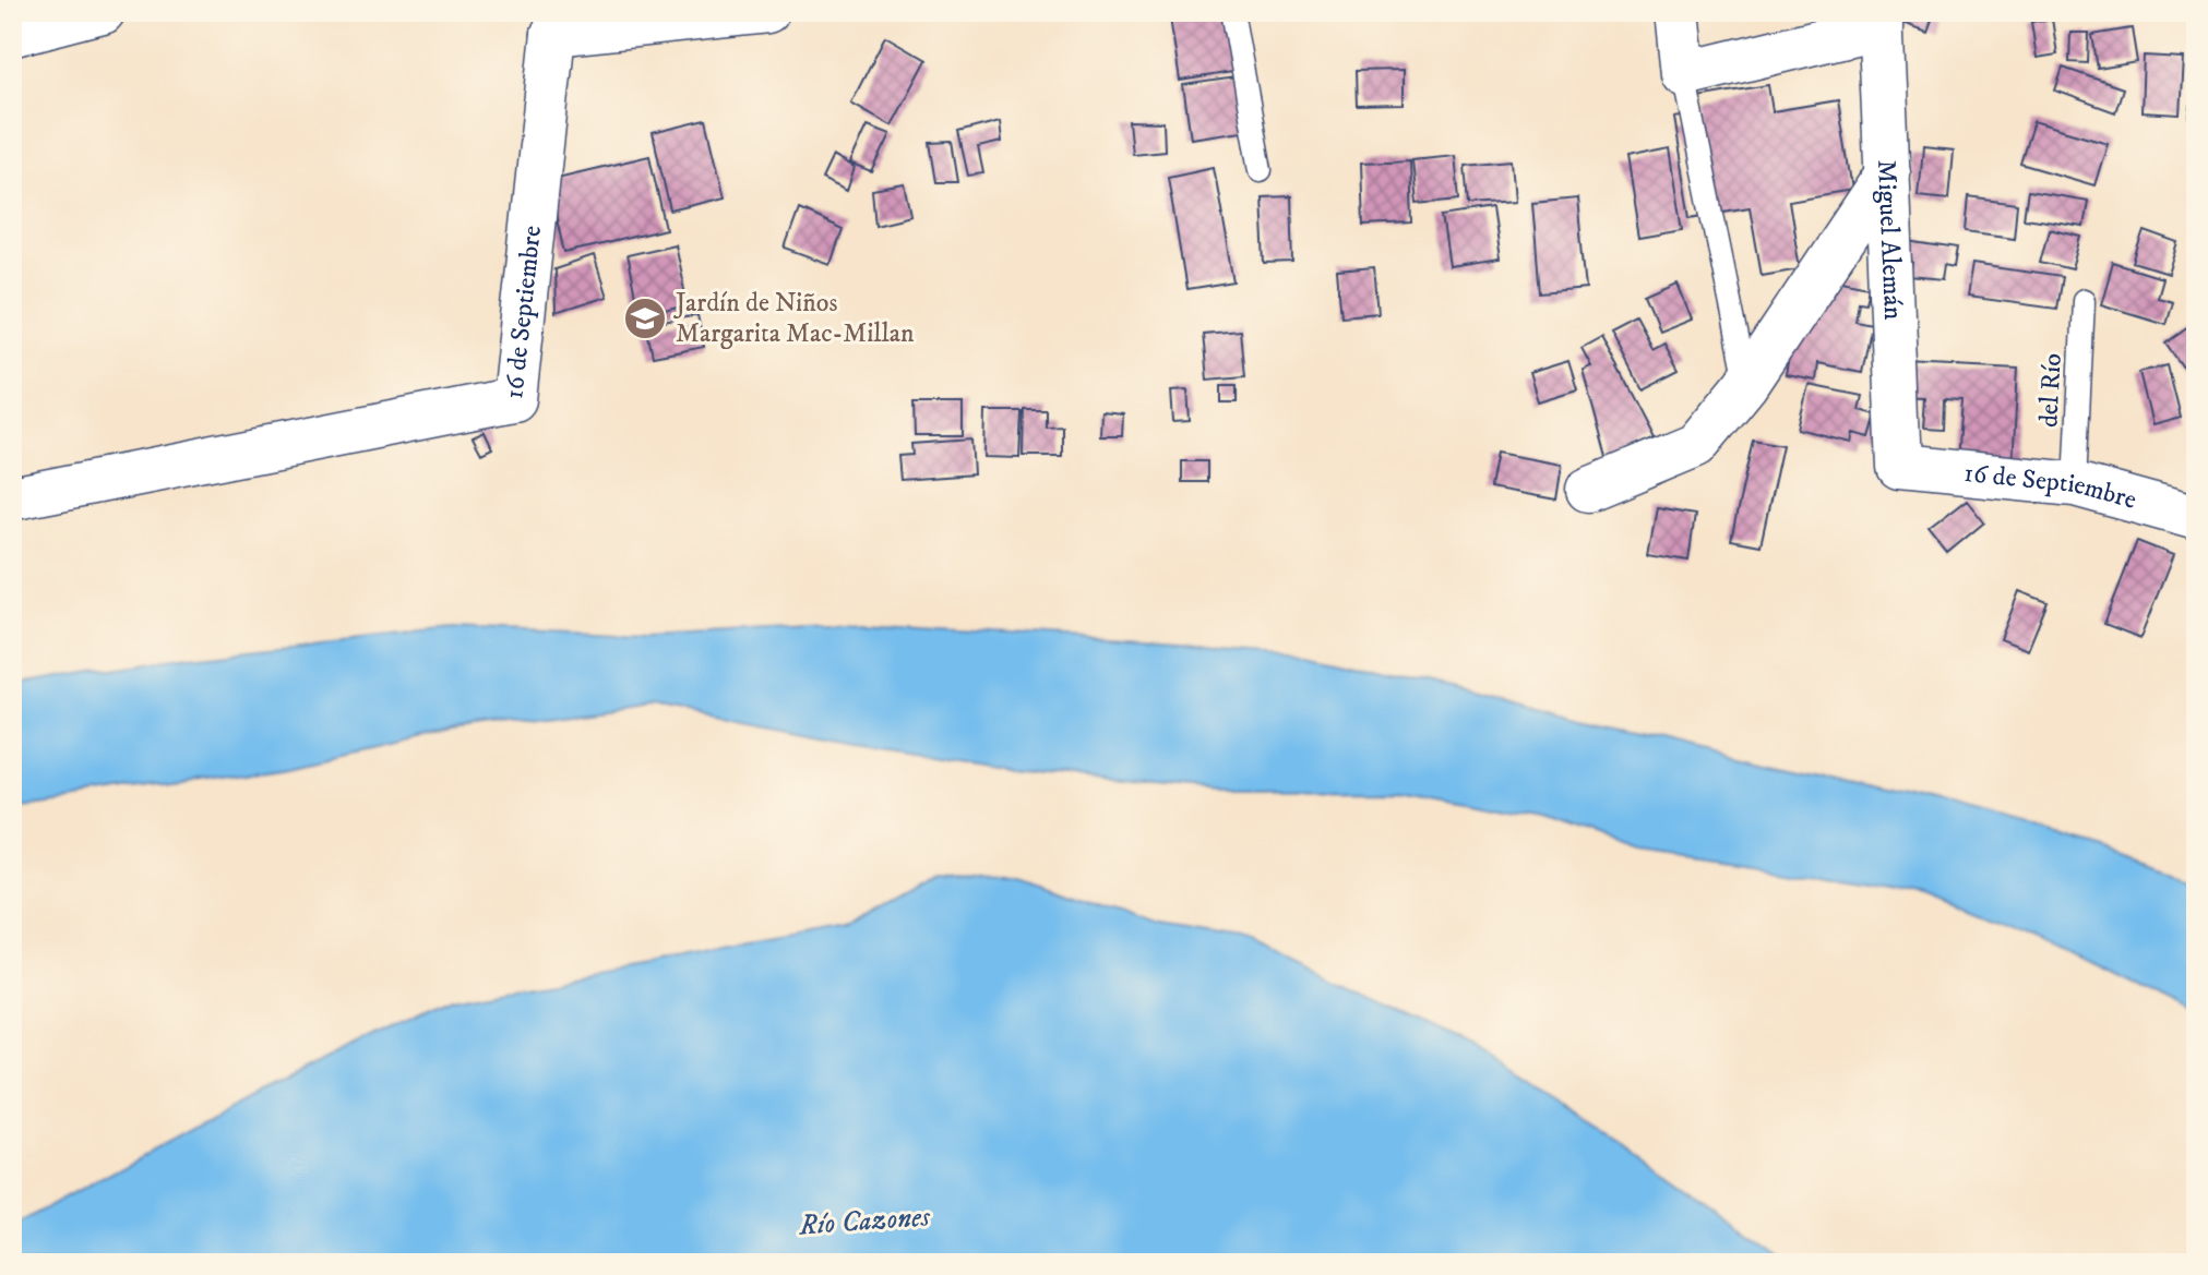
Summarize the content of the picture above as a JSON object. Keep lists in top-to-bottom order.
{
  "streets": {
    "street": ["Miguel Alemán", "16 de Septiembre"],
    "lane": ["del Río"]
  },
  "crossings": [
    ["Miguel Alemán", "16 de Septiembre"],
    ["16 de Septiembre", "del Río"]
  ],
  "water": ["Río Cazones"],
  "places": {
    "school or university": ["Jardín de Niños Margarita Mac-Millan"]
  }
}
